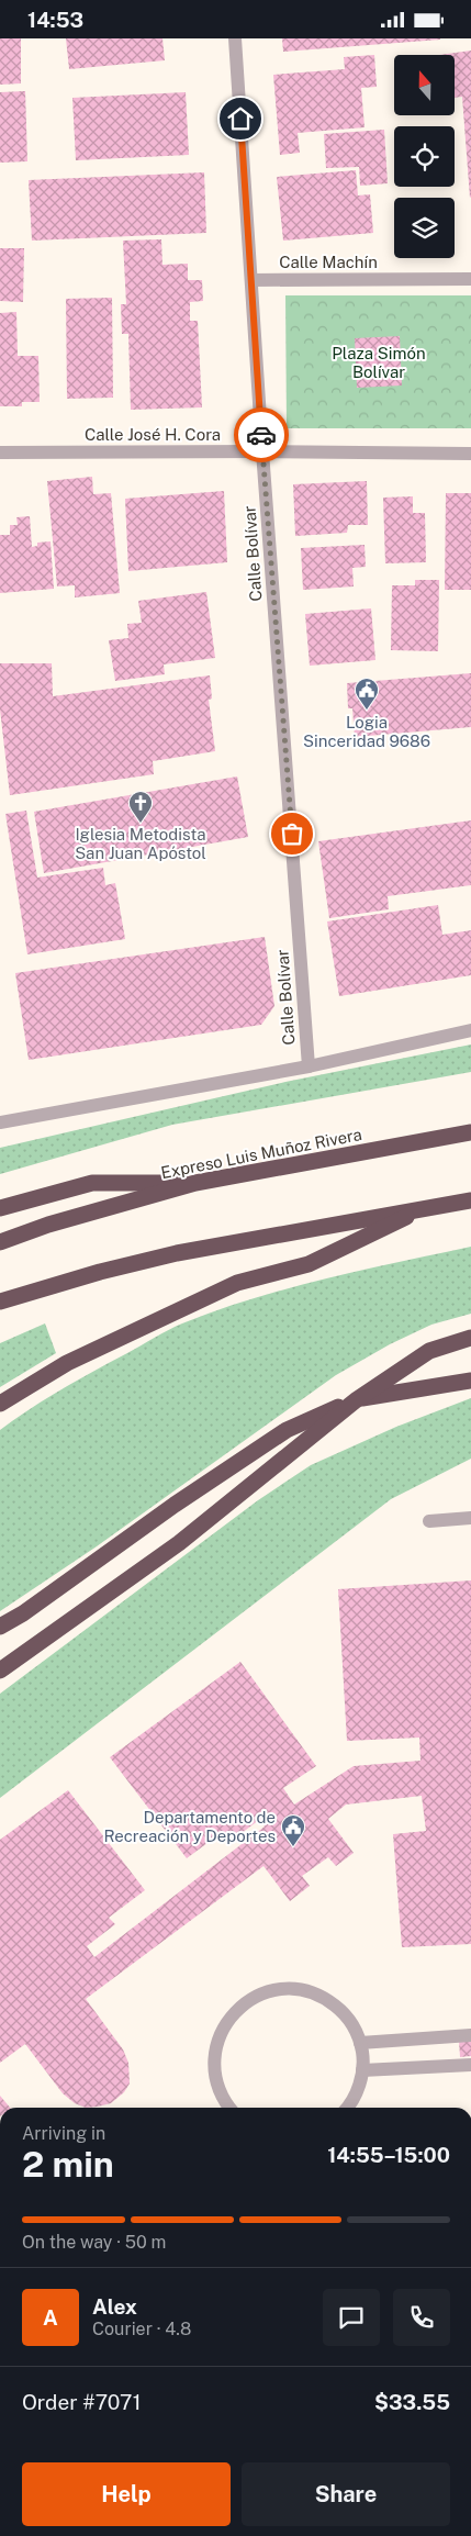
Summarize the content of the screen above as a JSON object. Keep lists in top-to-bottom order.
{
  "streets": {
    "highway": ["Expreso Luis Muñoz Rivera"],
    "street": ["Calle Machín", "Calle José H. Cora", "Calle Bolívar"]
  },
  "crossings": [
    ["Calle Machín", "Calle Bolívar"],
    ["Calle José H. Cora", "Calle Bolívar"]
  ],
  "parks": ["Plaza Simón Bolívar"],
  "places": {
    "public building": ["Logia Sinceridad 9686", "Departamento de Recreación y Deportes"],
    "church": ["Iglesia Metodista San Juan Apόstol"]
  },
  "north": "top",
  "page": {
    "status": "14:53",
    "heading": ["2 min", "Arriving in", "14:55–15:00"],
    "panel": [
      "Alex",
      "Courier · 4.8",
      "Order #7071",
      "$33.55"
    ],
    "bar": "On the way · 50 m",
    "round": "A",
    "buttons": ["Help", "Share"]
  }
}
